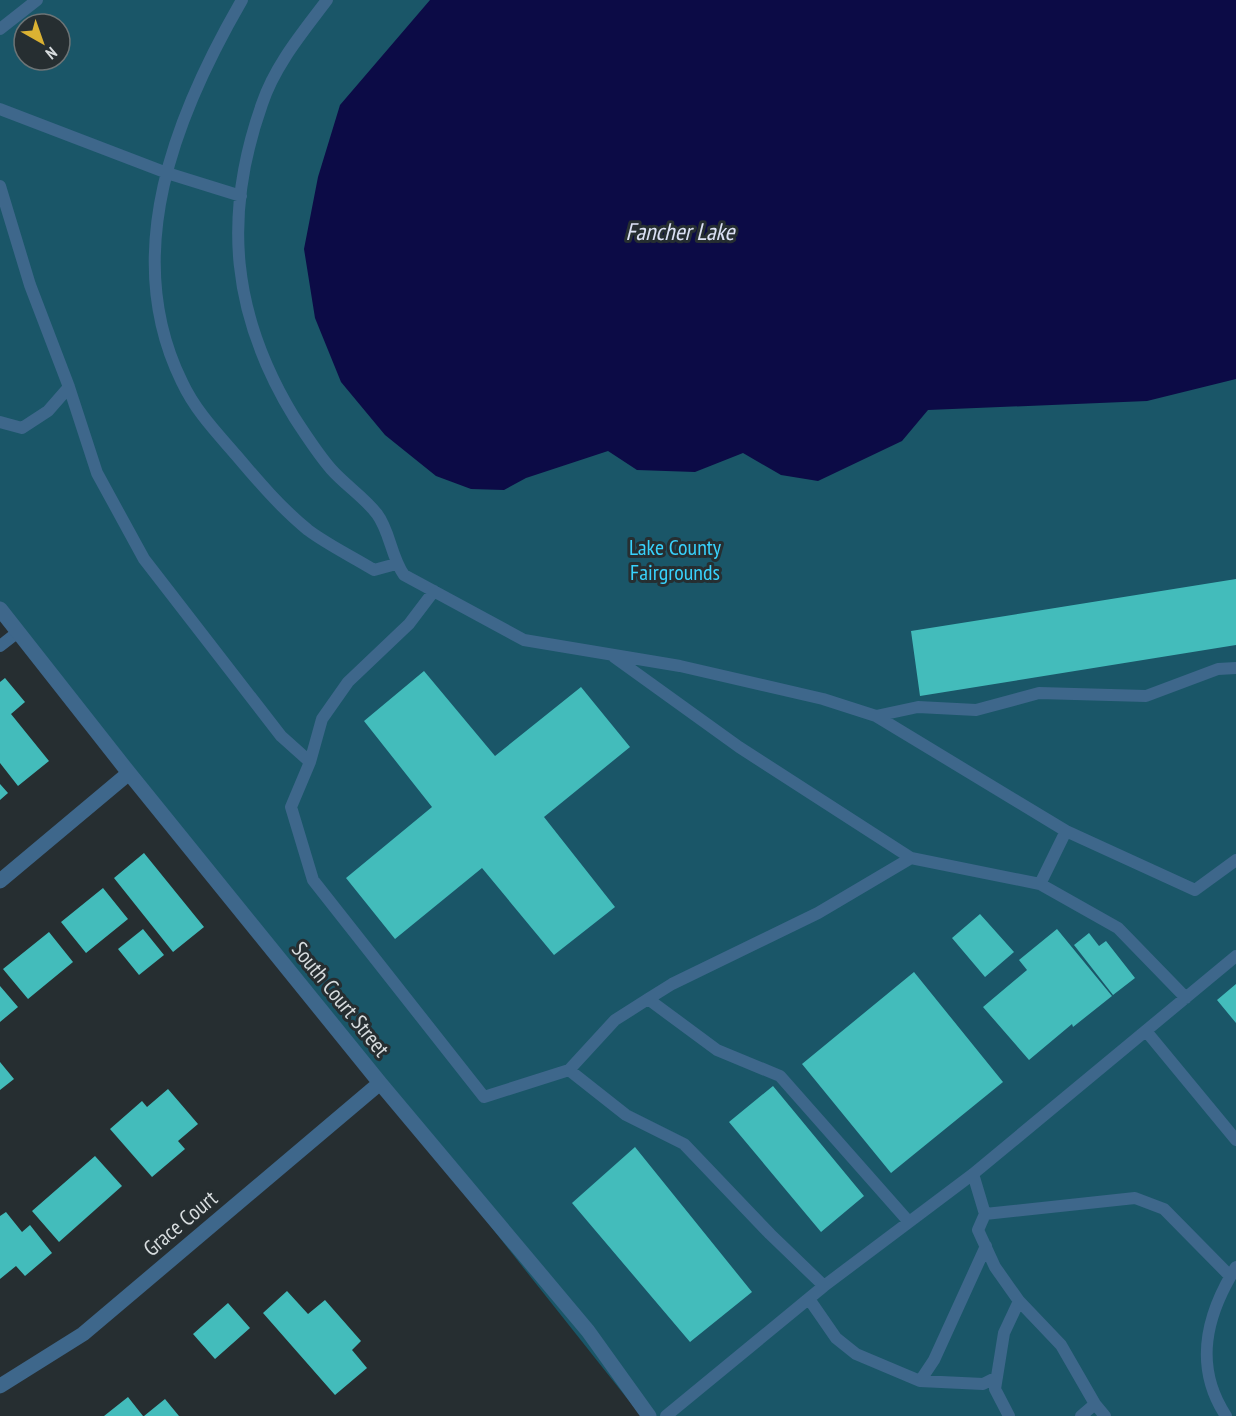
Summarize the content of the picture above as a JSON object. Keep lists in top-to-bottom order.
{
  "streets": {
    "street": ["South Court Street", "Grace Court"]
  },
  "crossings": [
    ["South Court Street", "Grace Court"]
  ],
  "water": ["Fancher Lake"],
  "parks": ["Lake County Fairgrounds"],
  "north": "bottom right"
}
